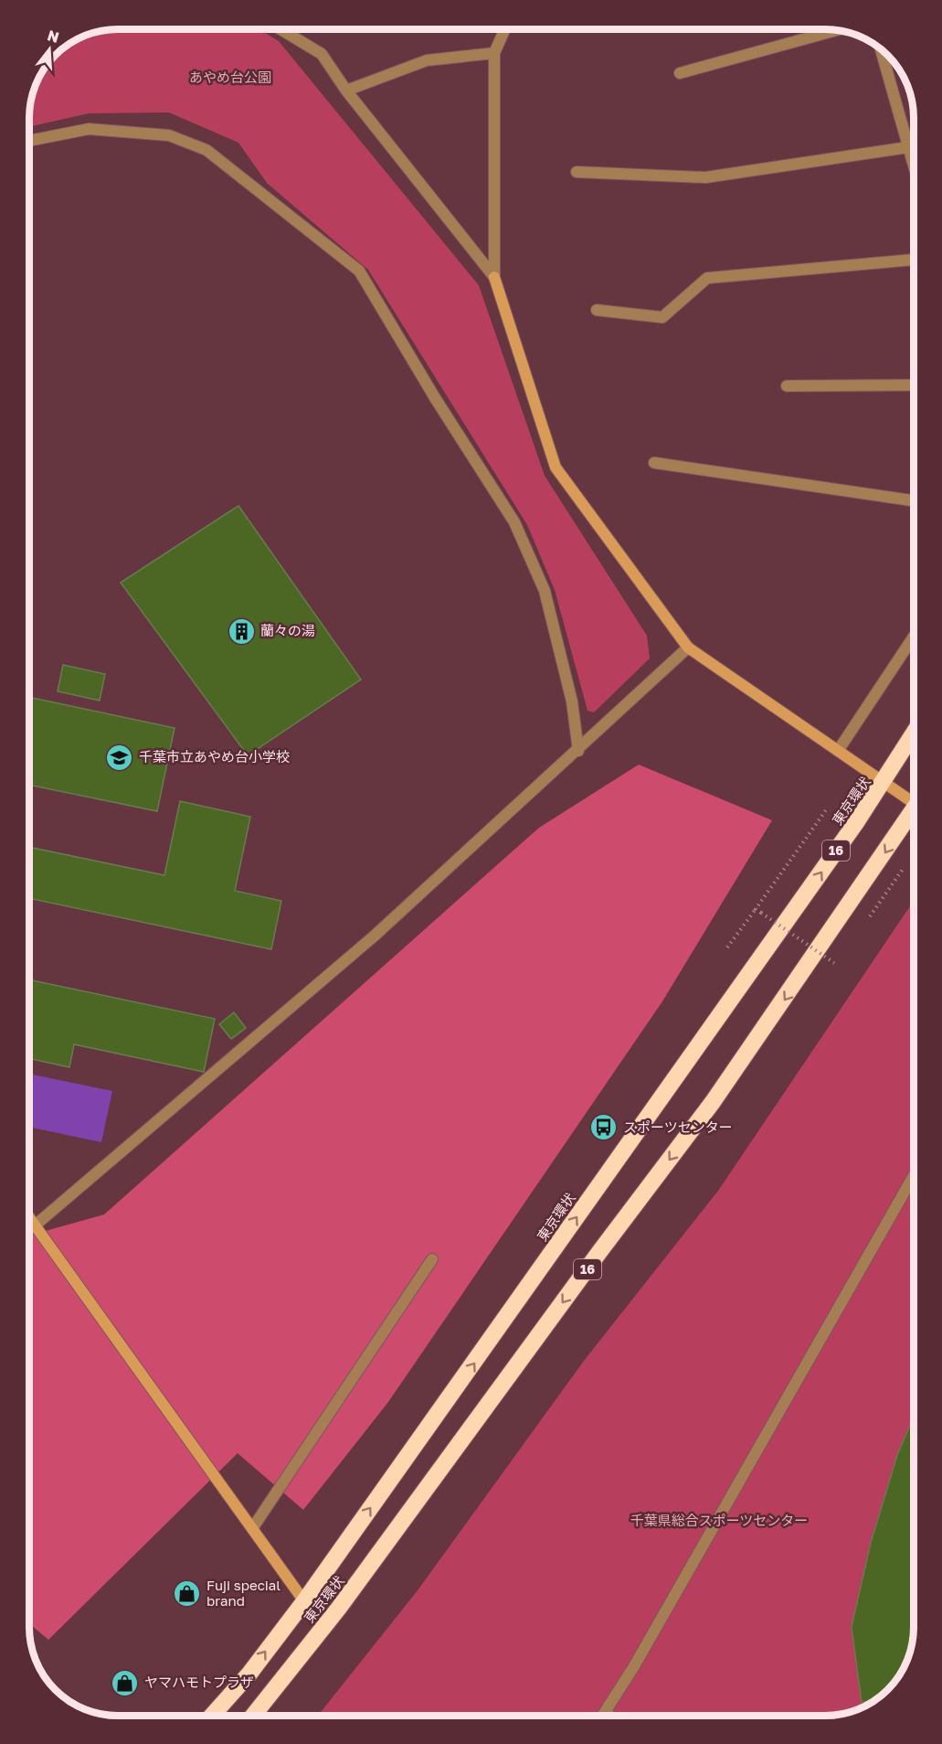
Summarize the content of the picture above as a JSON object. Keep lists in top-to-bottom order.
{
  "streets": {
    "highway": ["東京環状", "16"]
  },
  "parks": ["あやめ台公園", "千葉県総合スポーツセンター"],
  "places": {
    "building": ["蘭々の湯"],
    "school or university": ["千葉市立あやめ台小学校"],
    "bus stop": ["スポーツセンター"],
    "shop": ["Fuji special brand", "ヤマハモトプラザ"]
  },
  "north": "top"
}
